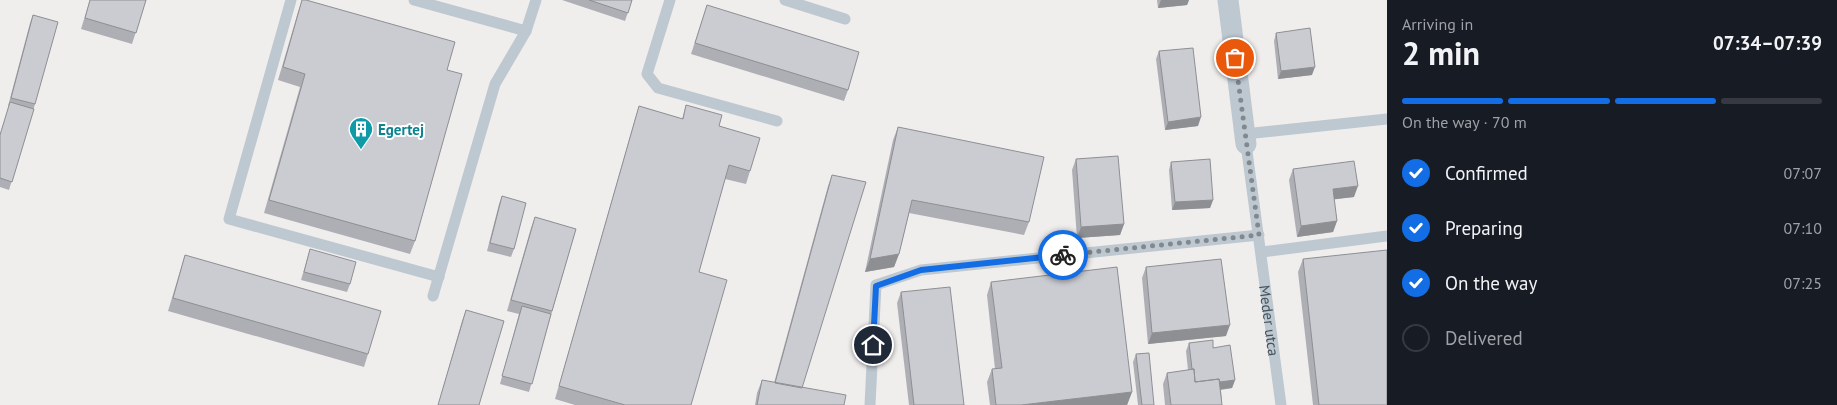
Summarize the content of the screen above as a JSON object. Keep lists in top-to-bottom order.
{
  "streets": {
    "street": ["Meder utca"]
  },
  "places": {
    "building": ["Egertej"]
  },
  "page": {
    "heading": ["2 min", "Arriving in", "07:34–07:39"],
    "bar": "On the way · 70 m",
    "list": [
      ["Confirmed", "07:07"],
      ["Preparing", "07:10"],
      ["On the way", "07:25"],
      "Delivered"
    ]
  }
}
